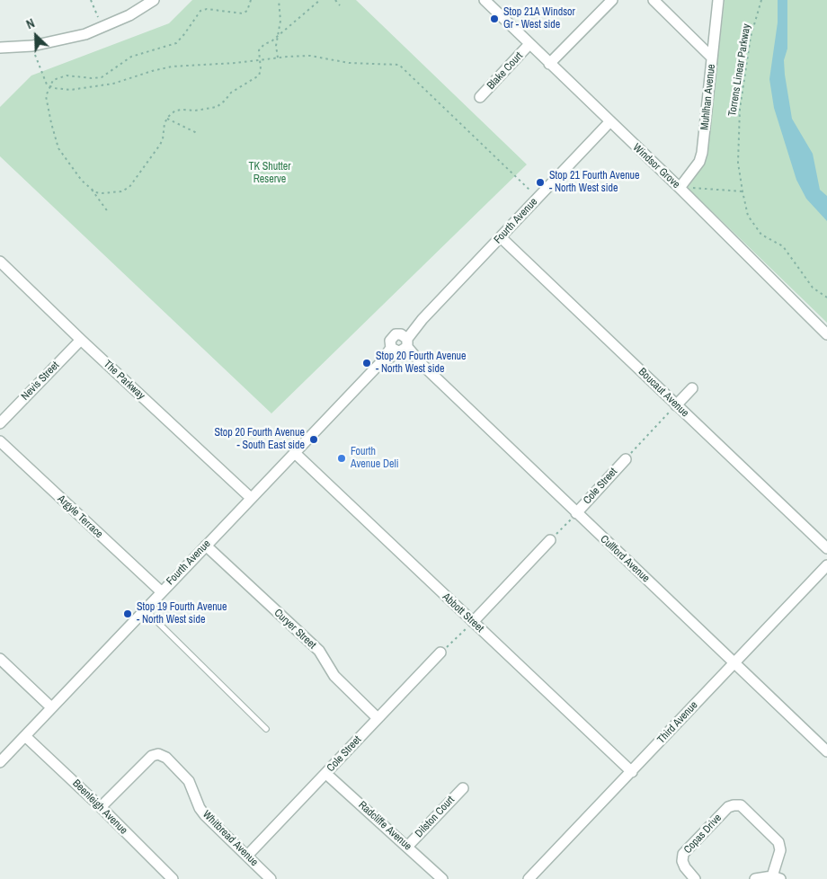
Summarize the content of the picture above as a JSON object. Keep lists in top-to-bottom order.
{
  "streets": {
    "street": [
      "Blake Court",
      "Muhlhan Avenue",
      "Windsor Grove",
      "Fourth Avenue",
      "The Parkway",
      "Nevis Street",
      "Boucaut Avenue",
      "Cole Street",
      "Argyle Terrace",
      "Cullford Avenue",
      "Abbott Street",
      "Curyer Street",
      "Third Avenue",
      "Beenleigh Avenue",
      "Dilston Court",
      "Radcliffe Avenue",
      "Copas Drive",
      "Whitbread Avenue"
    ],
    "path": ["Torrens Linear Parkway"]
  },
  "crossings": [
    ["Blake Court", "Windsor Grove"],
    ["Muhlhan Avenue", "Windsor Grove"],
    ["Windsor Grove", "Fourth Avenue"],
    ["Fourth Avenue", "The Parkway"],
    ["Fourth Avenue", "Boucaut Avenue"],
    ["Fourth Avenue", "Argyle Terrace"],
    ["Fourth Avenue", "Cullford Avenue"],
    ["Fourth Avenue", "Abbott Street"],
    ["Fourth Avenue", "Curyer Street"],
    ["Fourth Avenue", "Beenleigh Avenue"],
    ["The Parkway", "Nevis Street"],
    ["Cole Street", "Cullford Avenue"],
    ["Cole Street", "Curyer Street"],
    ["Cole Street", "Radcliffe Avenue"],
    ["Cole Street", "Whitbread Avenue"],
    ["Cullford Avenue", "Third Avenue"],
    ["Abbott Street", "Third Avenue"],
    ["Beenleigh Avenue", "Whitbread Avenue"],
    ["Dilston Court", "Radcliffe Avenue"]
  ],
  "parks": ["TK Shutter Reserve"],
  "places": [
    "Stop 21A Windsor Gr - West side",
    "Stop 21 Fourth Avenue - North West side",
    "Stop 20 Fourth Avenue - North West side",
    "Stop 20 Fourth Avenue - South East side",
    "Fourth Avenue Deli",
    "Stop 19 Fourth Avenue - North West side"
  ],
  "north": "top left"
}
